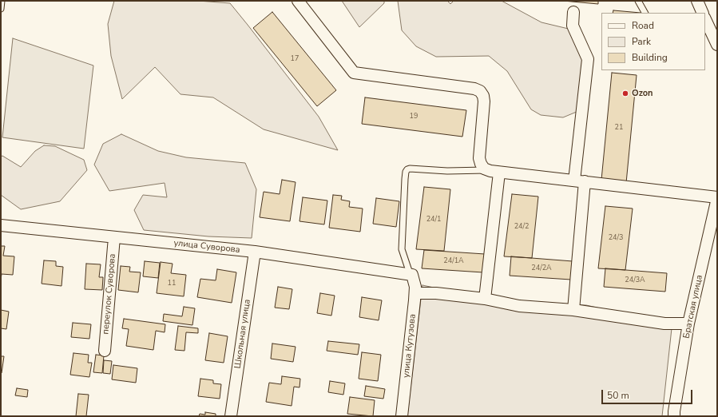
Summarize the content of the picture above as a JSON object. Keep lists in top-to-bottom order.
{
  "streets": {
    "street": [
      "улица Суворова",
      "переулок Суворова",
      "Братская улица",
      "Школьная улица",
      "улица Кутузова"
    ]
  },
  "crossings": [
    ["улица Суворова", "переулок Суворова"],
    ["улица Суворова", "Школьная улица"],
    ["улица Суворова", "улица Кутузова"]
  ],
  "places": ["Ozon"],
  "house_numbers": [
    "17",
    "19",
    "21",
    "24/1",
    "24/2",
    "24/3",
    "24/1А",
    "24/2А",
    "24/3А",
    "11"
  ],
  "legend": ["Road", "Park", "Building"],
  "scale_bar": "50 m"
}
